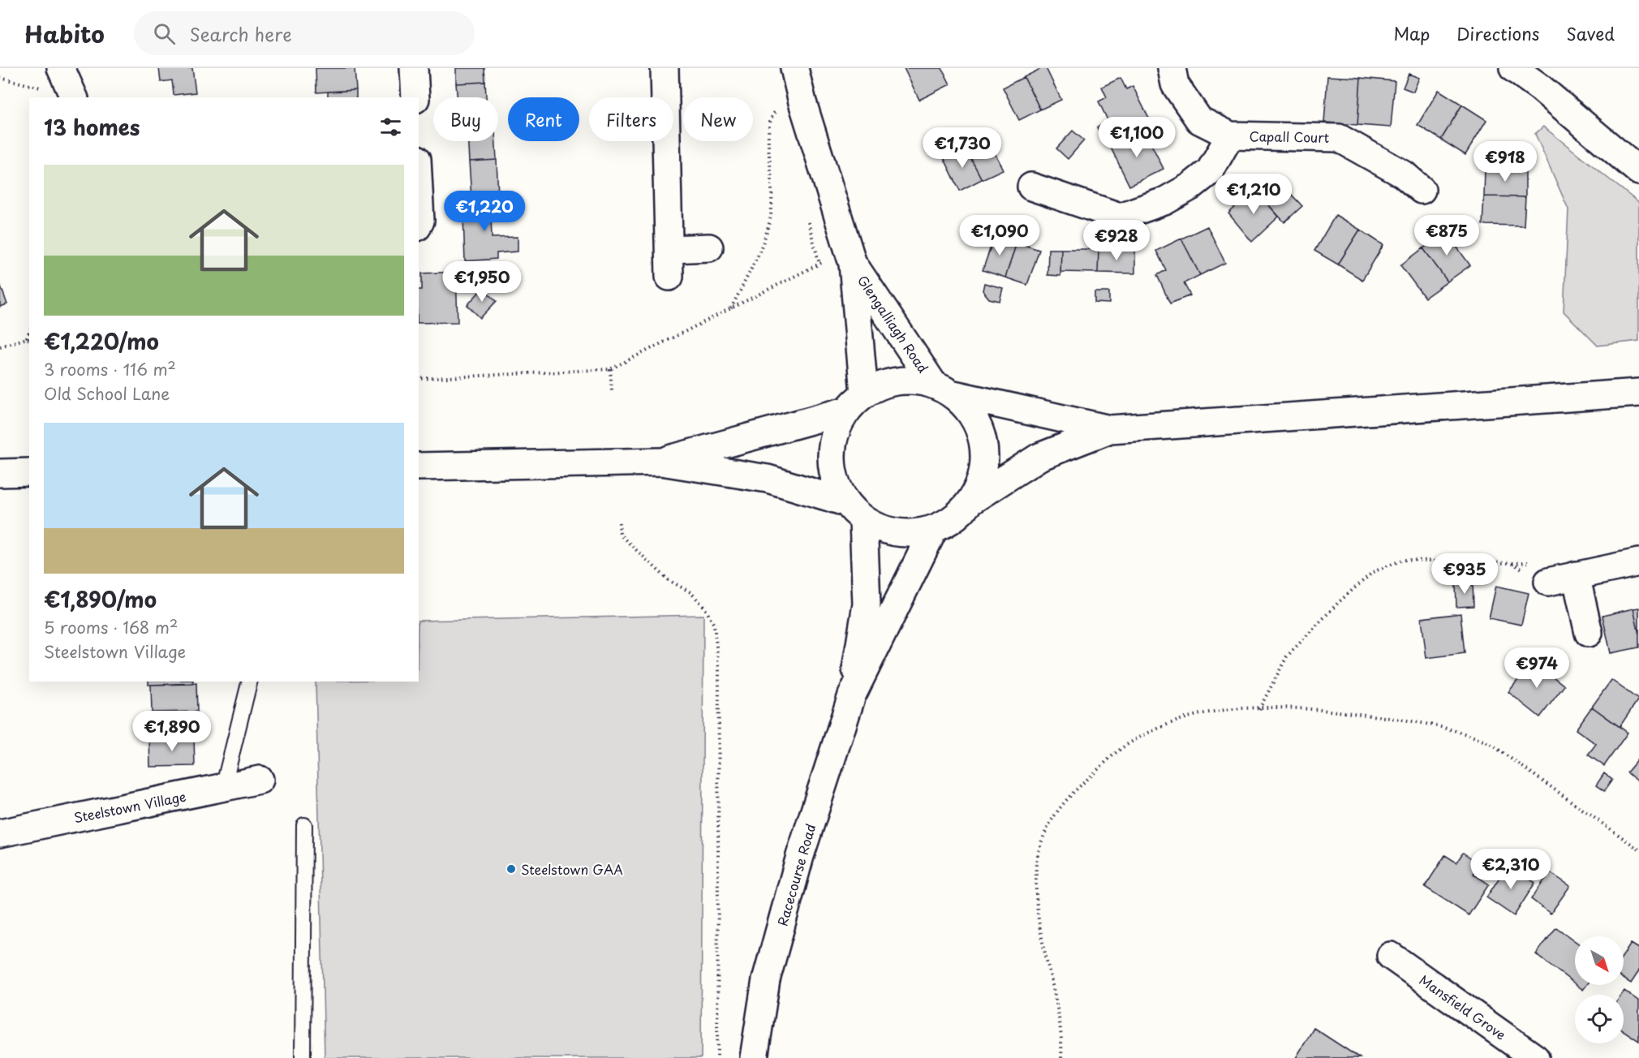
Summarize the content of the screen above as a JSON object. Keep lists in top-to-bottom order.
{
  "streets": {
    "main road": [
      "Capall Court",
      "Glengalliagh Road",
      "Steelstown Village",
      "Racecourse Road",
      "Mansfield Grove"
    ]
  },
  "crossings": [
    ["Glengalliagh Road", "Racecourse Road"]
  ],
  "places": ["Steelstown GAA"],
  "north": "bottom right",
  "page": {
    "header": "Habito",
    "search": "Search here",
    "nav": ["Map", "Directions", "Saved"],
    "chip": [
      "Buy",
      "Rent",
      "Filters",
      "New"
    ],
    "heading": "13 homes",
    "price": [
      "€1,100",
      "€1,730",
      "€918",
      "€1,210",
      "€1,220",
      "€1,090",
      "€875",
      "€928",
      "€1,950",
      "€935",
      "€974",
      "€1,890",
      "€2,310"
    ],
    "list": [
      {
        "name": "€1,220/mo",
        "note": "3 rooms · 116 m² · Old School Lane"
      },
      {
        "name": "€1,890/mo",
        "note": "5 rooms · 168 m² · Steelstown Village"
      }
    ]
  }
}
